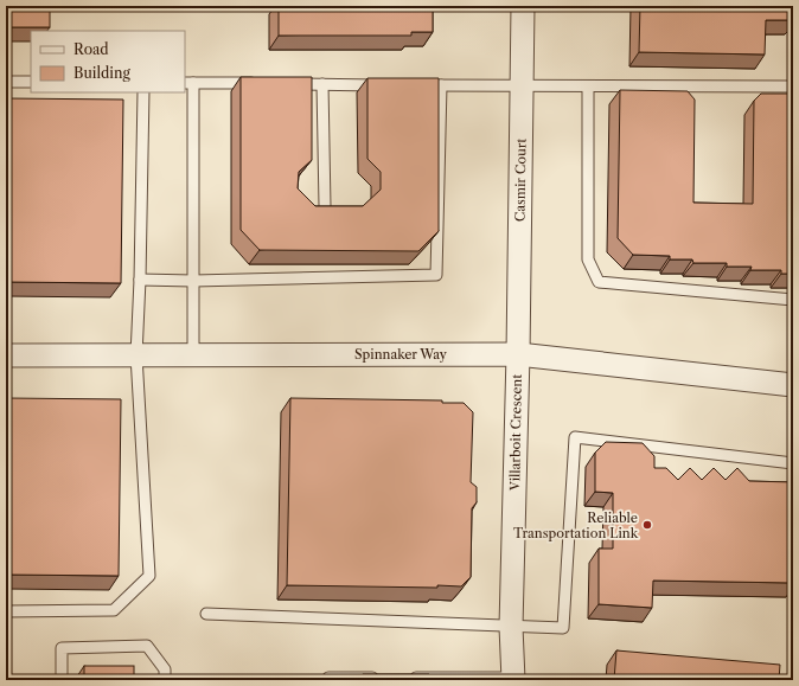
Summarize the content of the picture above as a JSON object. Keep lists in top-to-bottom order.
{
  "streets": {
    "street": ["Casmir Court", "Spinnaker Way", "Villarboit Crescent"]
  },
  "crossings": [
    ["Casmir Court", "Spinnaker Way"],
    ["Casmir Court", "Villarboit Crescent"],
    ["Spinnaker Way", "Villarboit Crescent"]
  ],
  "places": ["Reliable Transportation Link"],
  "legend": ["Road", "Building"]
}
